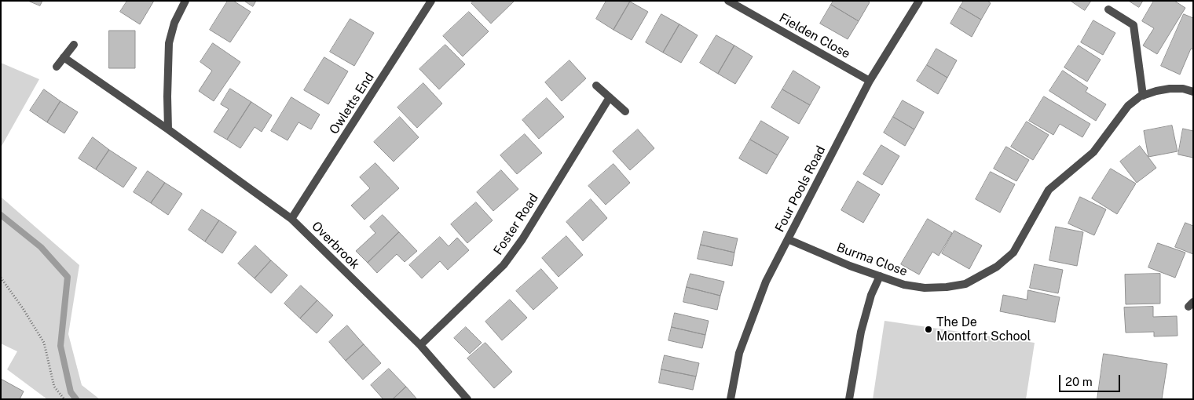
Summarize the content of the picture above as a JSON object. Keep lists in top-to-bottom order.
{
  "streets": {
    "street": [
      "Fielden Close",
      "Owletts End",
      "Four Pools Road",
      "Foster Road",
      "Overbrook",
      "Burma Close"
    ]
  },
  "crossings": [
    ["Fielden Close", "Four Pools Road"],
    ["Owletts End", "Overbrook"],
    ["Four Pools Road", "Burma Close"],
    ["Foster Road", "Overbrook"]
  ],
  "places": ["The De Montfort School"],
  "scale_bar": "20 m"
}
